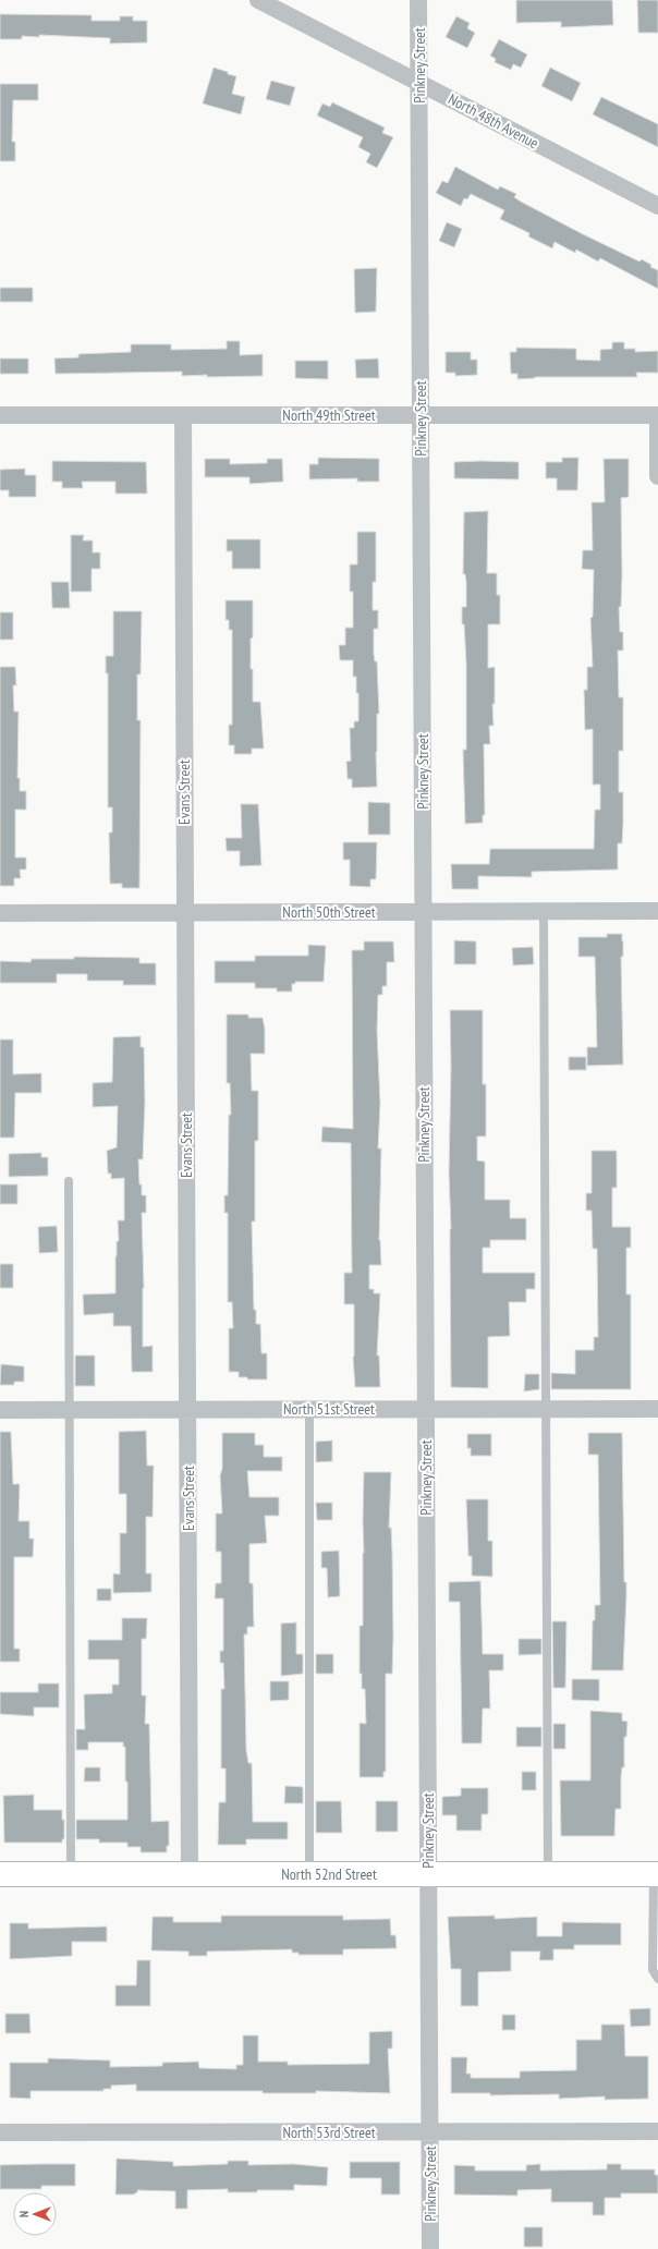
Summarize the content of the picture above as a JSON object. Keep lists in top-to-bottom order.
{
  "streets": {
    "main road": ["North 52nd Street"],
    "street": [
      "Pinkney Street",
      "North 48th Avenue",
      "North 49th Street",
      "Evans Street",
      "North 50th Street",
      "North 51st Street",
      "North 53rd Street"
    ]
  },
  "crossings": [
    ["Pinkney Street", "North 48th Avenue"],
    ["Pinkney Street", "North 49th Street"],
    ["Pinkney Street", "North 50th Street"],
    ["Pinkney Street", "North 51st Street"],
    ["Pinkney Street", "North 52nd Street"],
    ["Pinkney Street", "North 53rd Street"],
    ["North 49th Street", "Evans Street"],
    ["Evans Street", "North 50th Street"],
    ["Evans Street", "North 51st Street"],
    ["Evans Street", "North 52nd Street"]
  ],
  "north": "left"
}
